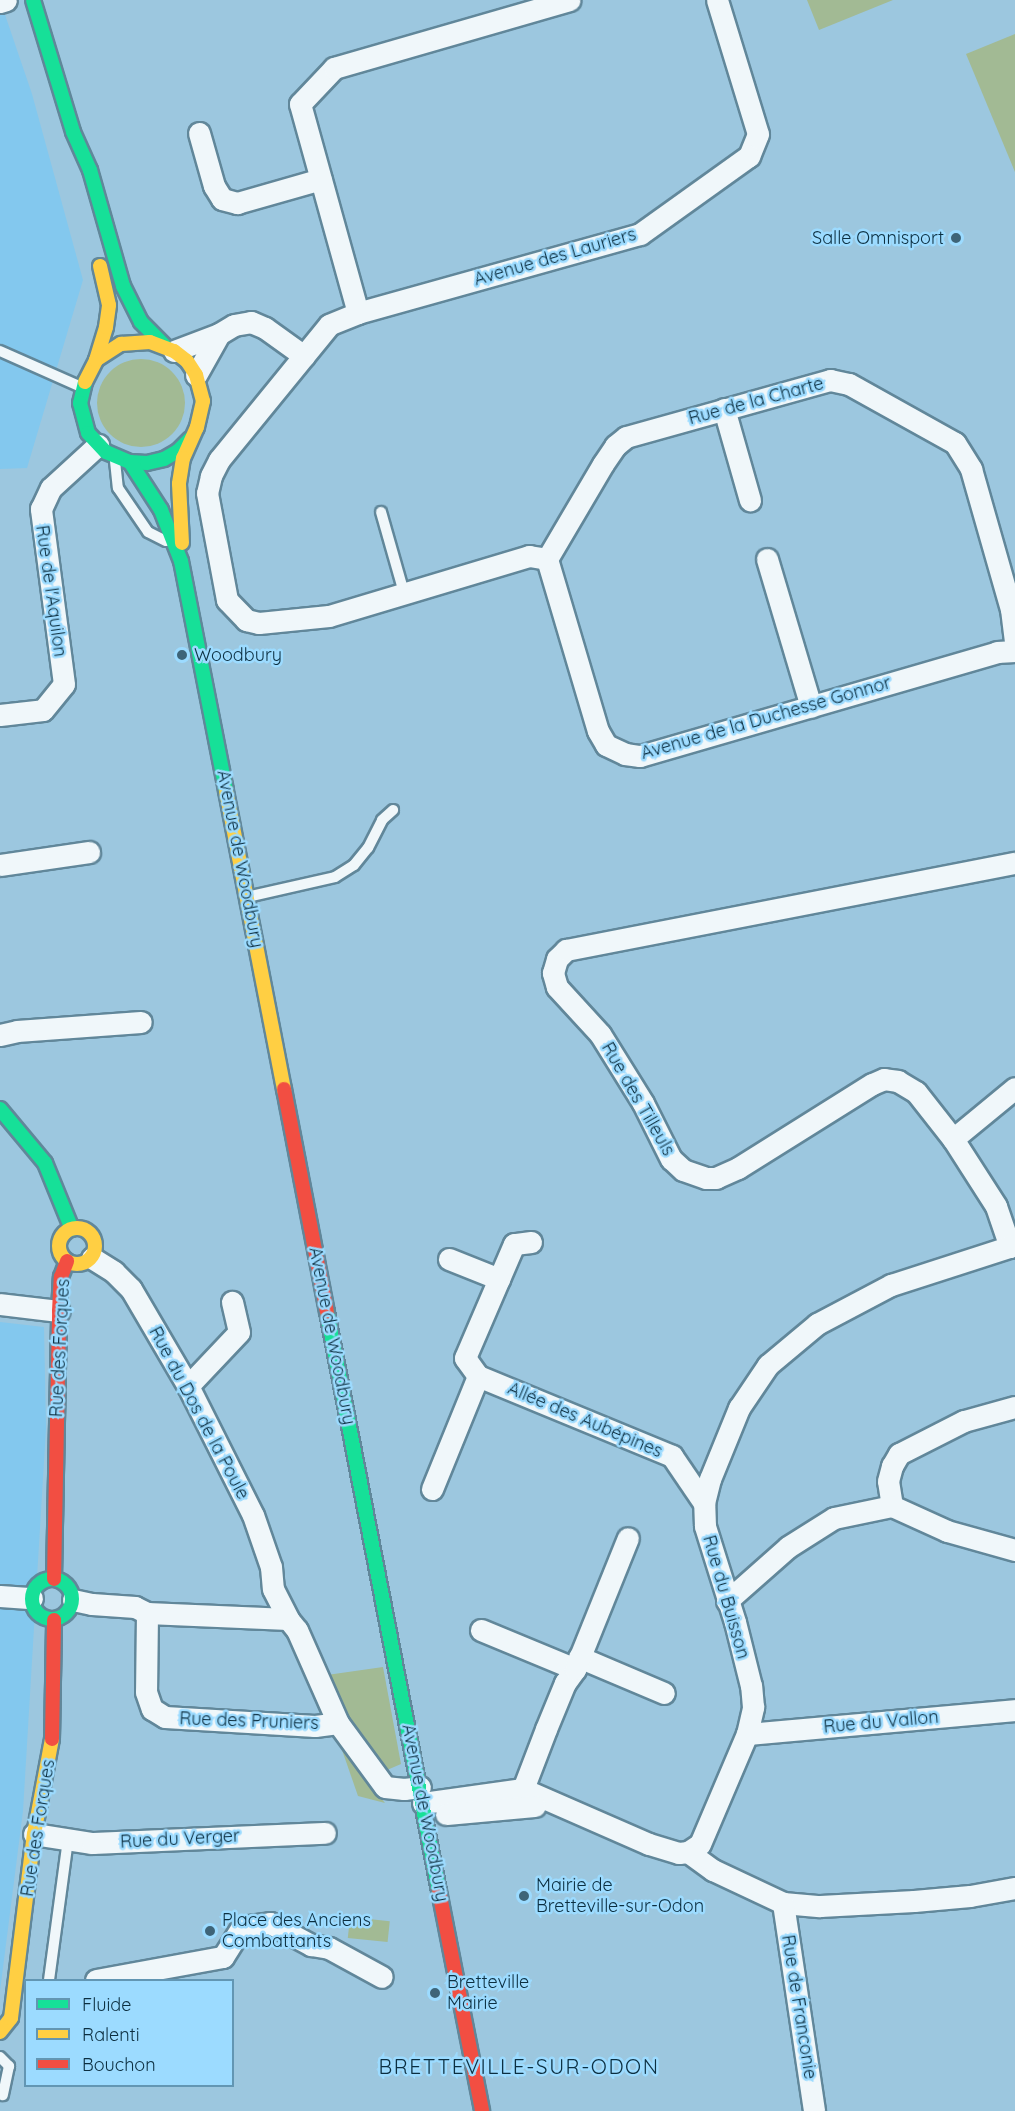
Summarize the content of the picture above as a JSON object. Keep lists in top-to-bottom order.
{
  "streets": {
    "street": [
      "Avenue des Lauriers",
      "Rue de la Charte",
      "Rue de l'Aquilon",
      "Avenue de la Duchesse Gonnor",
      "Avenue de Woodbury",
      "Rue des Tilleuls",
      "Rue des Forques",
      "Rue du Dos de la Poule",
      "Allée des Aubépines",
      "Rue du Buisson",
      "Rue des Pruniers",
      "Rue du Vallon",
      "Rue du Verger",
      "Rue de Franconie"
    ]
  },
  "crossings": [
    ["Rue de la Charte", "Avenue de la Duchesse Gonnor"],
    ["Rue de l'Aquilon", "Avenue de Woodbury"],
    ["Avenue de Woodbury", "Rue du Dos de la Poule"],
    ["Rue des Tilleuls", "Rue du Buisson"],
    ["Rue des Forques", "Rue du Dos de la Poule"],
    ["Rue des Forques", "Rue du Verger"],
    ["Rue du Dos de la Poule", "Rue des Pruniers"],
    ["Allée des Aubépines", "Rue du Buisson"],
    ["Rue du Buisson", "Rue du Vallon"]
  ],
  "districts": ["BRETTEVILLE-SUR-ODON"],
  "places": [
    "Salle Omnisport",
    "Woodbury",
    "Mairie de Bretteville-sur-Odon",
    "Place des Anciens Combattants",
    "Bretteville Mairie"
  ],
  "legend": ["Fluide", "Ralenti", "Bouchon"]
}
